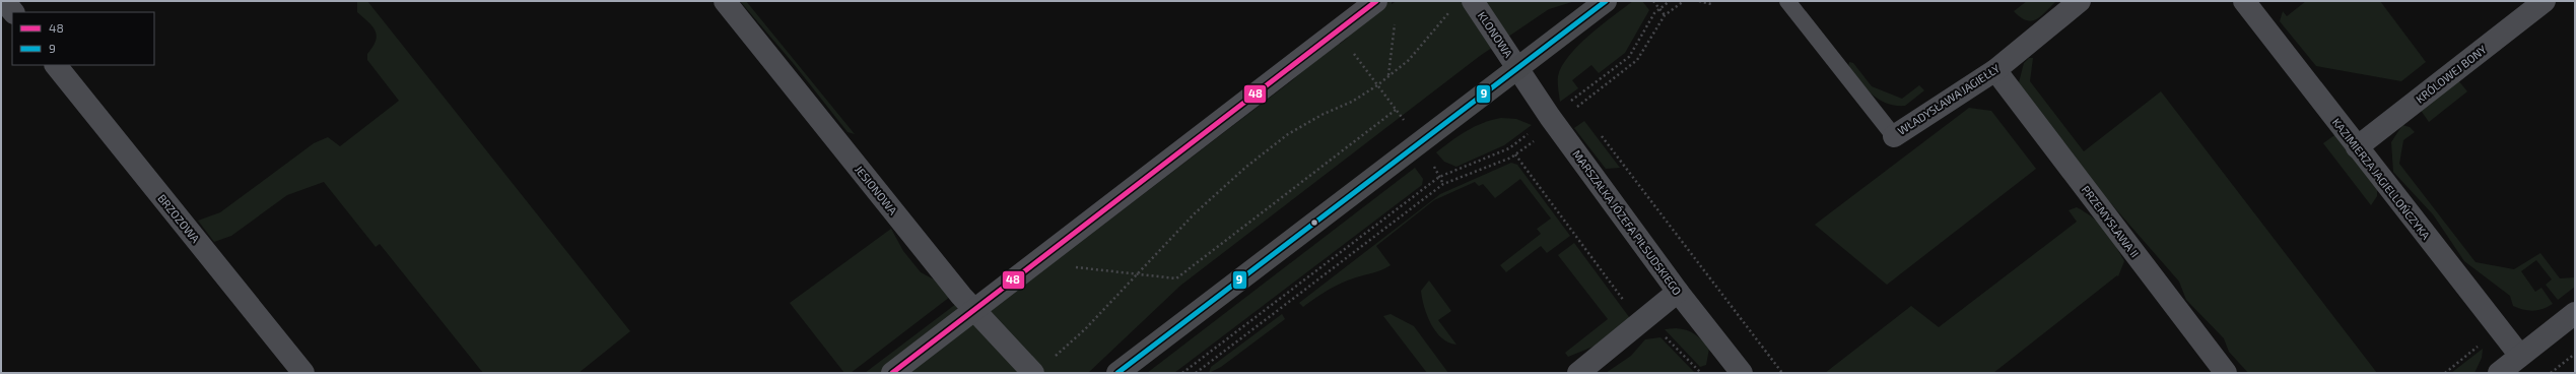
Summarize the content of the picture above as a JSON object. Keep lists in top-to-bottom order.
{
  "streets": {
    "street": [
      "KLONOWA",
      "KRÓLOWEJ BONY",
      "WŁADYSŁAWA JAGIEŁŁY",
      "KAZIMIERZA JAGIELLOŃCZYKA",
      "JESIONOWA",
      "BRZOZOWA",
      "PRZEMYSŁAWA II",
      "MARSZAŁKA JÓZEFA PIŁSUDSKIEGO"
    ]
  },
  "crossings": [
    ["KLONOWA", "MARSZAŁKA JÓZEFA PIŁSUDSKIEGO"],
    ["KRÓLOWEJ BONY", "KAZIMIERZA JAGIELLOŃCZYKA"],
    ["WŁADYSŁAWA JAGIEŁŁY", "PRZEMYSŁAWA II"]
  ],
  "lines": ["transit line 48", "transit line 9"],
  "legend": ["48", "9"]
}
